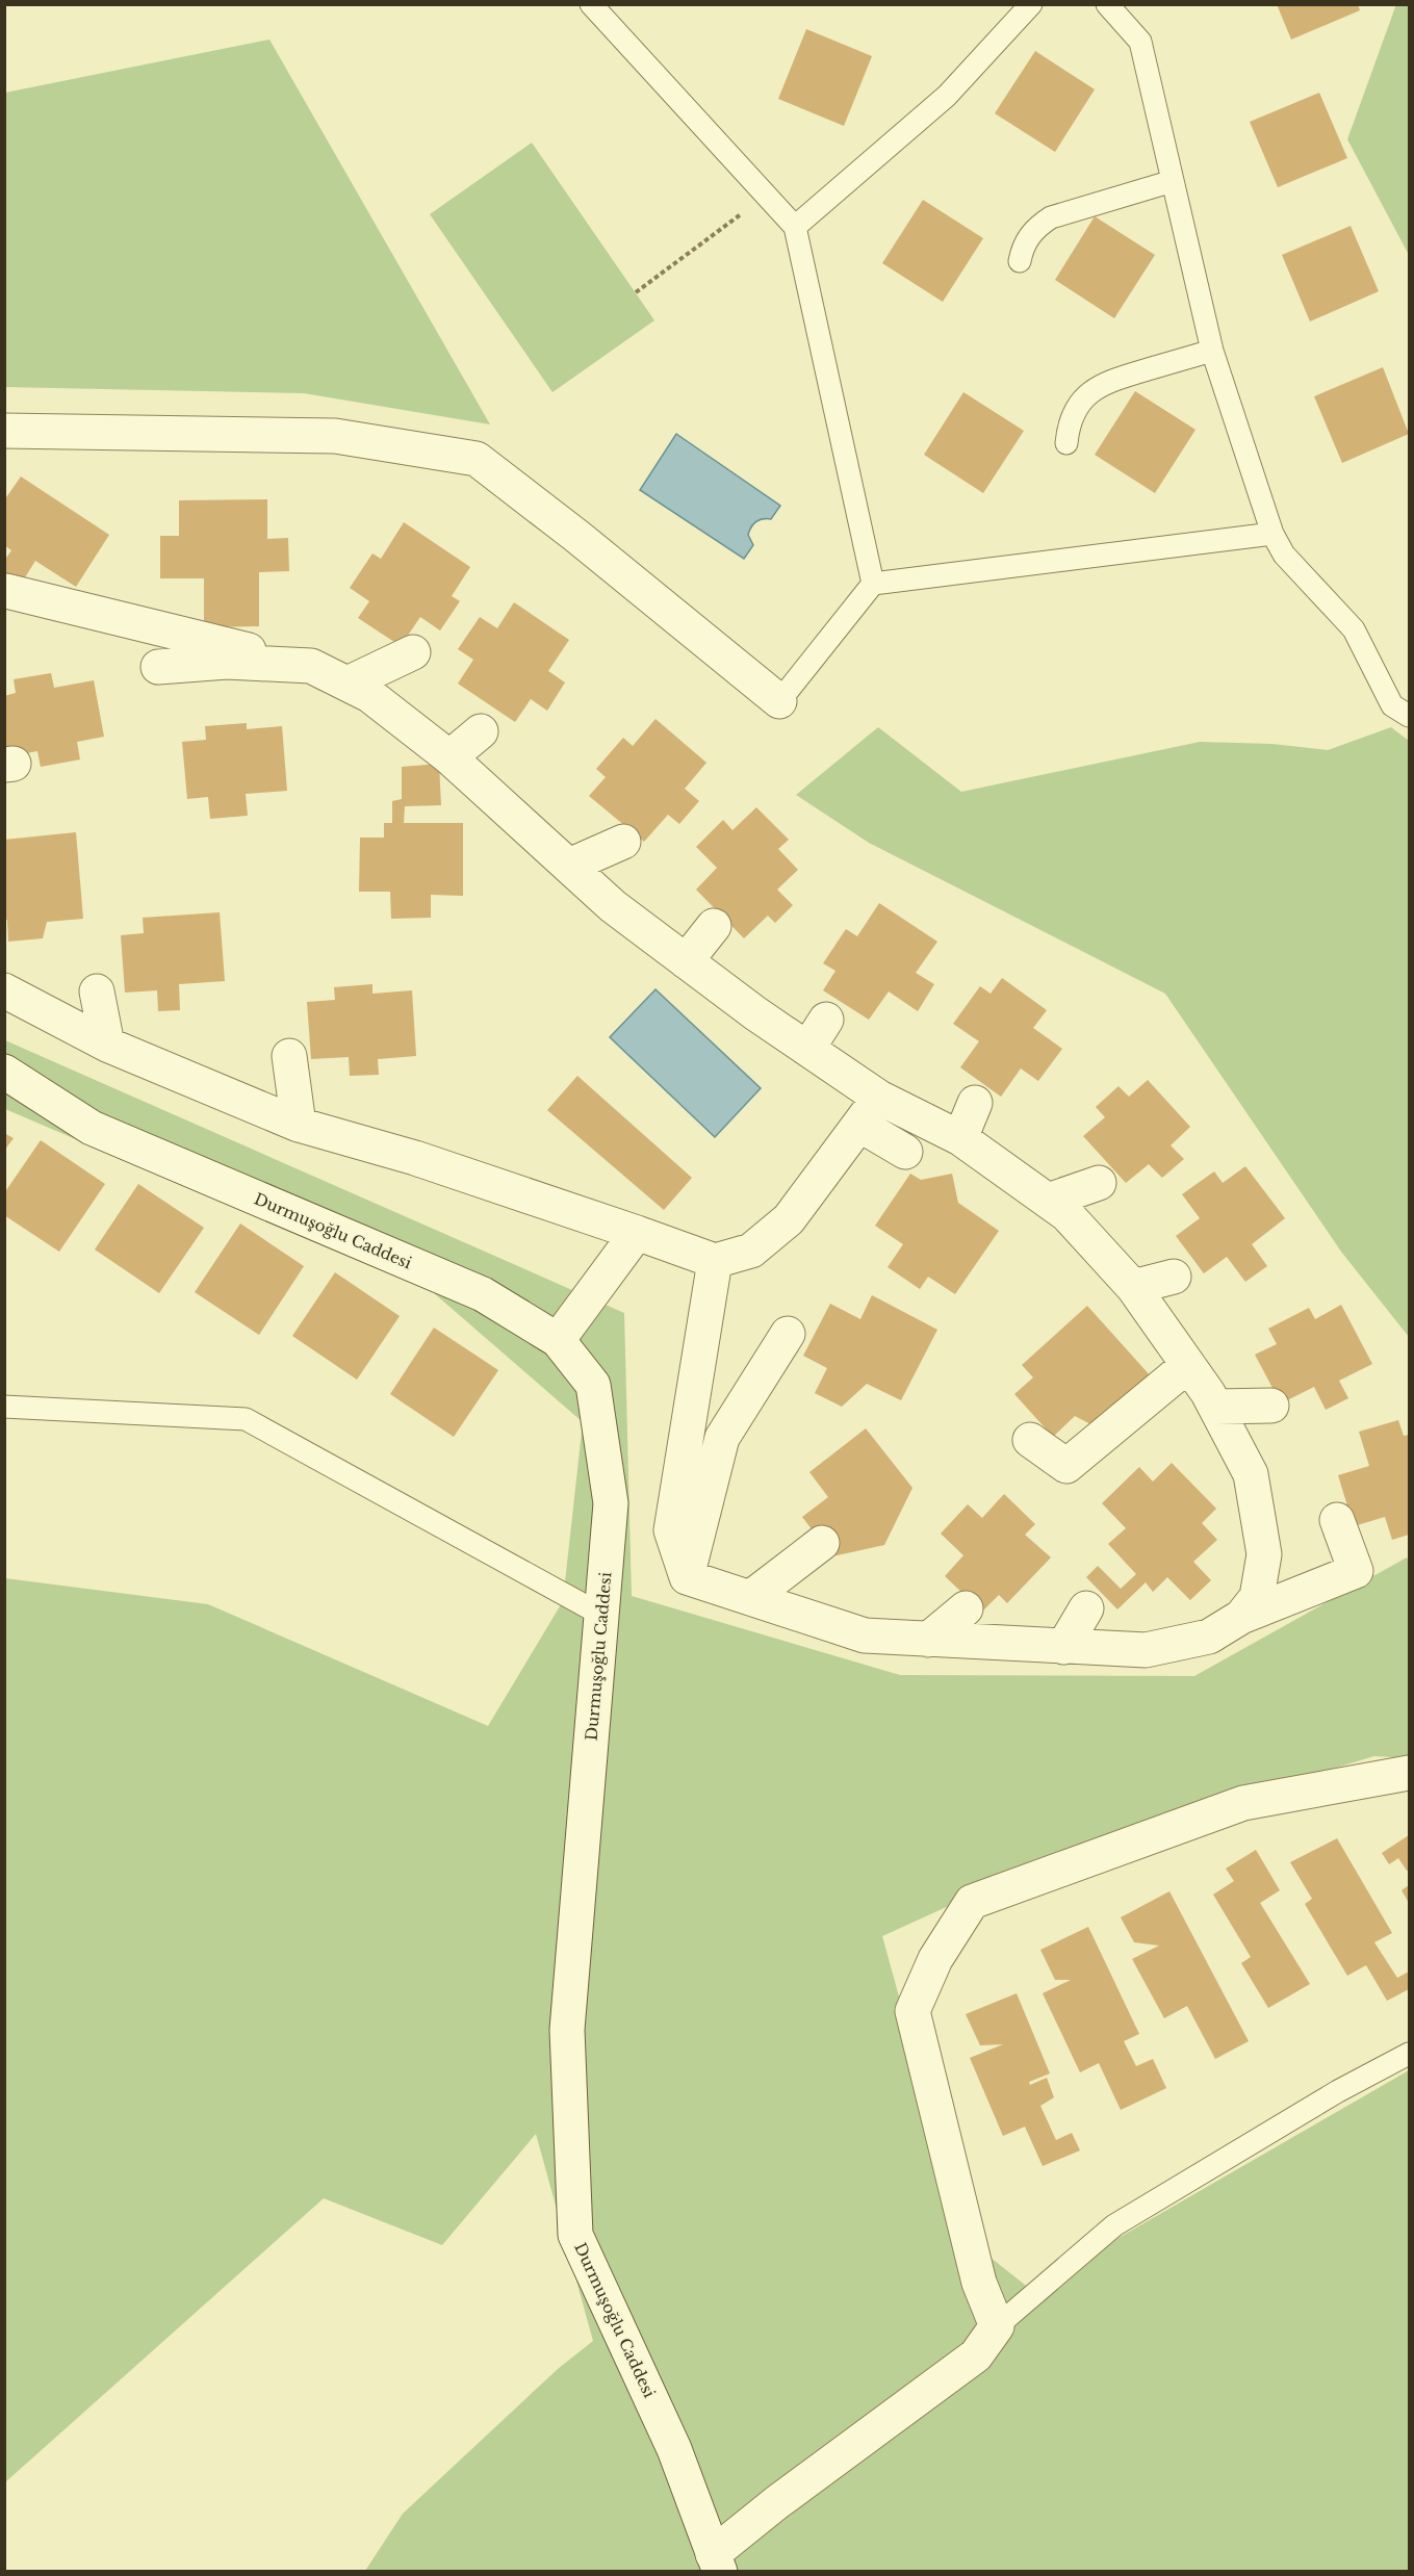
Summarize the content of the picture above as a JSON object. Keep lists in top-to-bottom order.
{
  "streets": {
    "street": ["Durmuşoğlu Caddesi"]
  }
}
